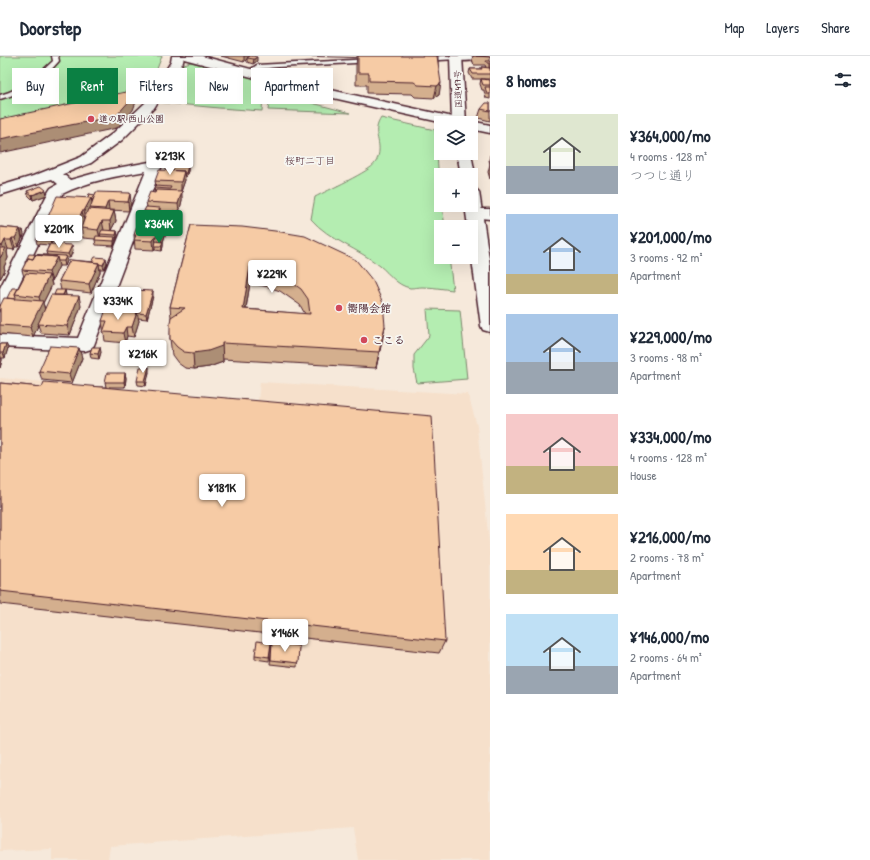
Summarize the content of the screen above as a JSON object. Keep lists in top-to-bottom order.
{
  "streets": {
    "main road": ["国道417号"]
  },
  "districts": ["桜町二丁目"],
  "places": ["道の駅 西山公園", "嚮陽会館", "ここる"],
  "page": {
    "header": "Doorstep",
    "nav": ["Map", "Layers", "Share"],
    "heading": "8 homes",
    "chip": [
      "Buy",
      "Rent",
      "Filters",
      "New",
      "Apartment"
    ],
    "list": [
      {
        "name": "¥364,000/mo",
        "note": "4 rooms · 128 m² · つつじ通り"
      },
      {
        "name": "¥201,000/mo",
        "note": "3 rooms · 92 m² · Apartment"
      },
      {
        "name": "¥229,000/mo",
        "note": "3 rooms · 98 m² · Apartment"
      },
      {
        "name": "¥334,000/mo",
        "note": "4 rooms · 128 m² · House"
      },
      {
        "name": "¥216,000/mo",
        "note": "2 rooms · 78 m² · Apartment"
      },
      {
        "name": "¥146,000/mo",
        "note": "2 rooms · 64 m² · Apartment"
      }
    ],
    "map_buttons": ["+", "−"],
    "price": [
      "¥213K",
      "¥364K",
      "¥201K",
      "¥229K",
      "¥334K",
      "¥216K",
      "¥181K",
      "¥146K"
    ]
  }
}
